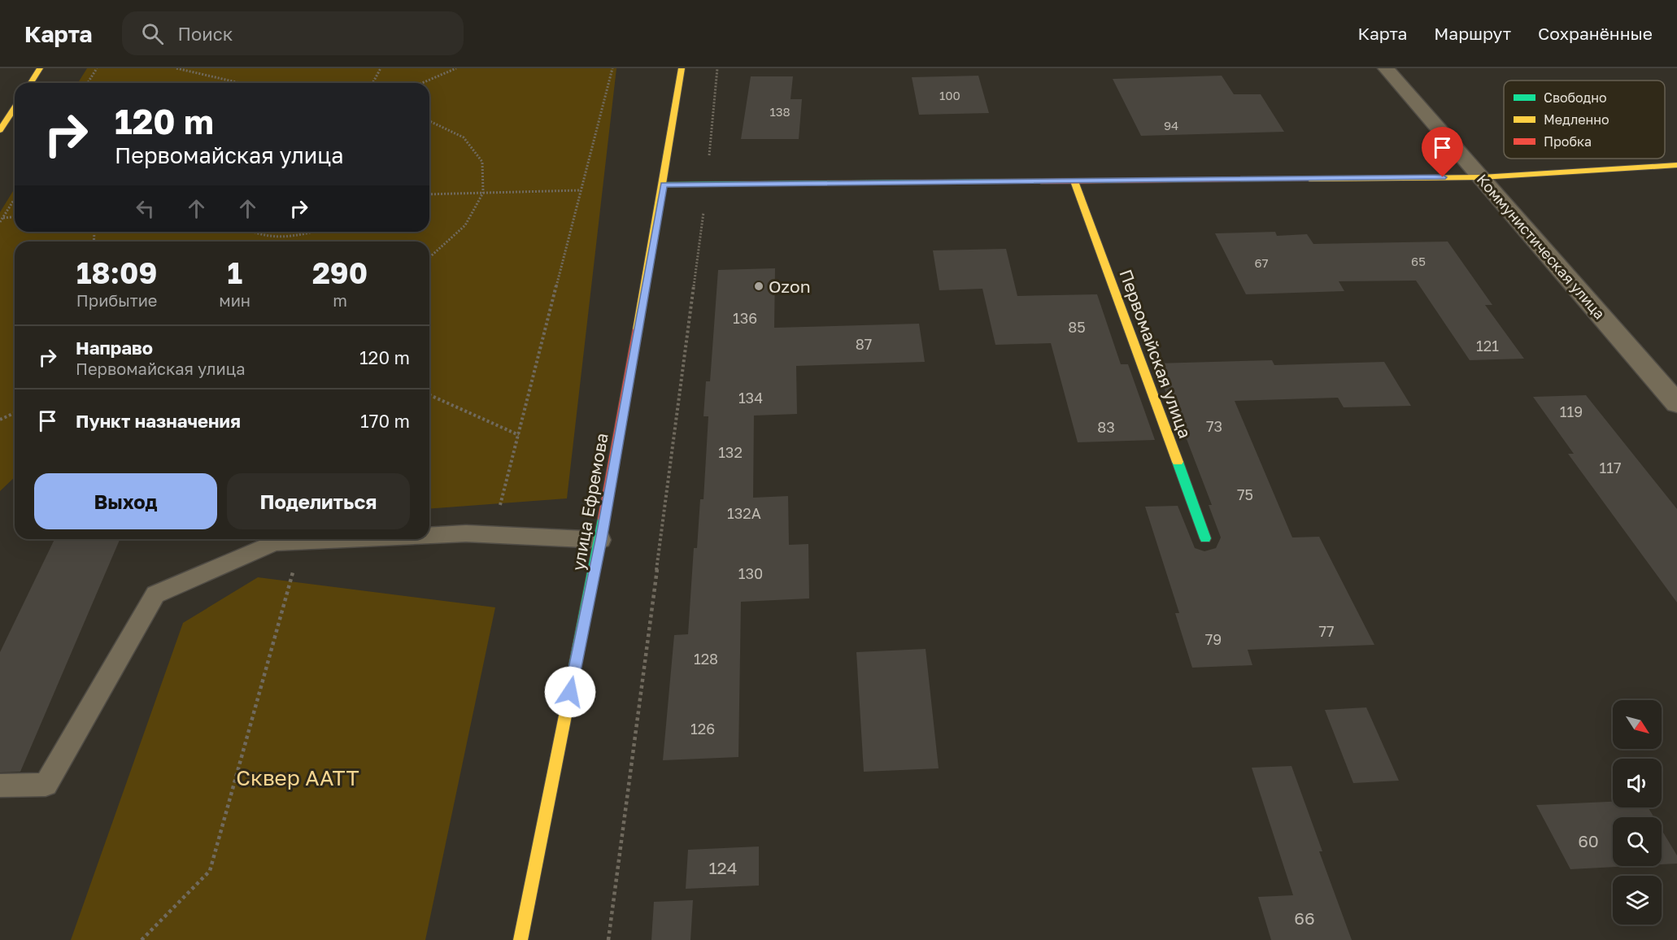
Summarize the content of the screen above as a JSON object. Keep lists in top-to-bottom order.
{
  "streets": {
    "street": ["Коммунистическая улица", "Первомайская улица", "улица Ефремова"]
  },
  "parks": ["Сквер ААТТ"],
  "places": ["Ozon"],
  "house_numbers": [
    "100",
    "138",
    "94",
    "65",
    "67",
    "136",
    "85",
    "87",
    "121",
    "134",
    "119",
    "73",
    "83",
    "132",
    "117",
    "75",
    "132А",
    "130",
    "77",
    "79",
    "128",
    "126",
    "60",
    "124",
    "66"
  ],
  "legend": ["Свободно", "Медленно", "Пробка"],
  "north": "bottom right",
  "page": {
    "header": "Карта",
    "search": "Поиск",
    "nav": ["Карта", "Маршрут", "Сохранённые"],
    "turn": ["120 m", "Первомайская улица"],
    "eta": [
      "18:09",
      "Прибытие",
      "1",
      "мин",
      "290",
      "m"
    ],
    "list": [
      {
        "name": "Направо",
        "note": "Первомайская улица",
        "value": "120 m"
      },
      {
        "name": "Пункт назначения",
        "value": "170 m"
      }
    ],
    "buttons": ["Выход", "Поделиться"]
  }
}
